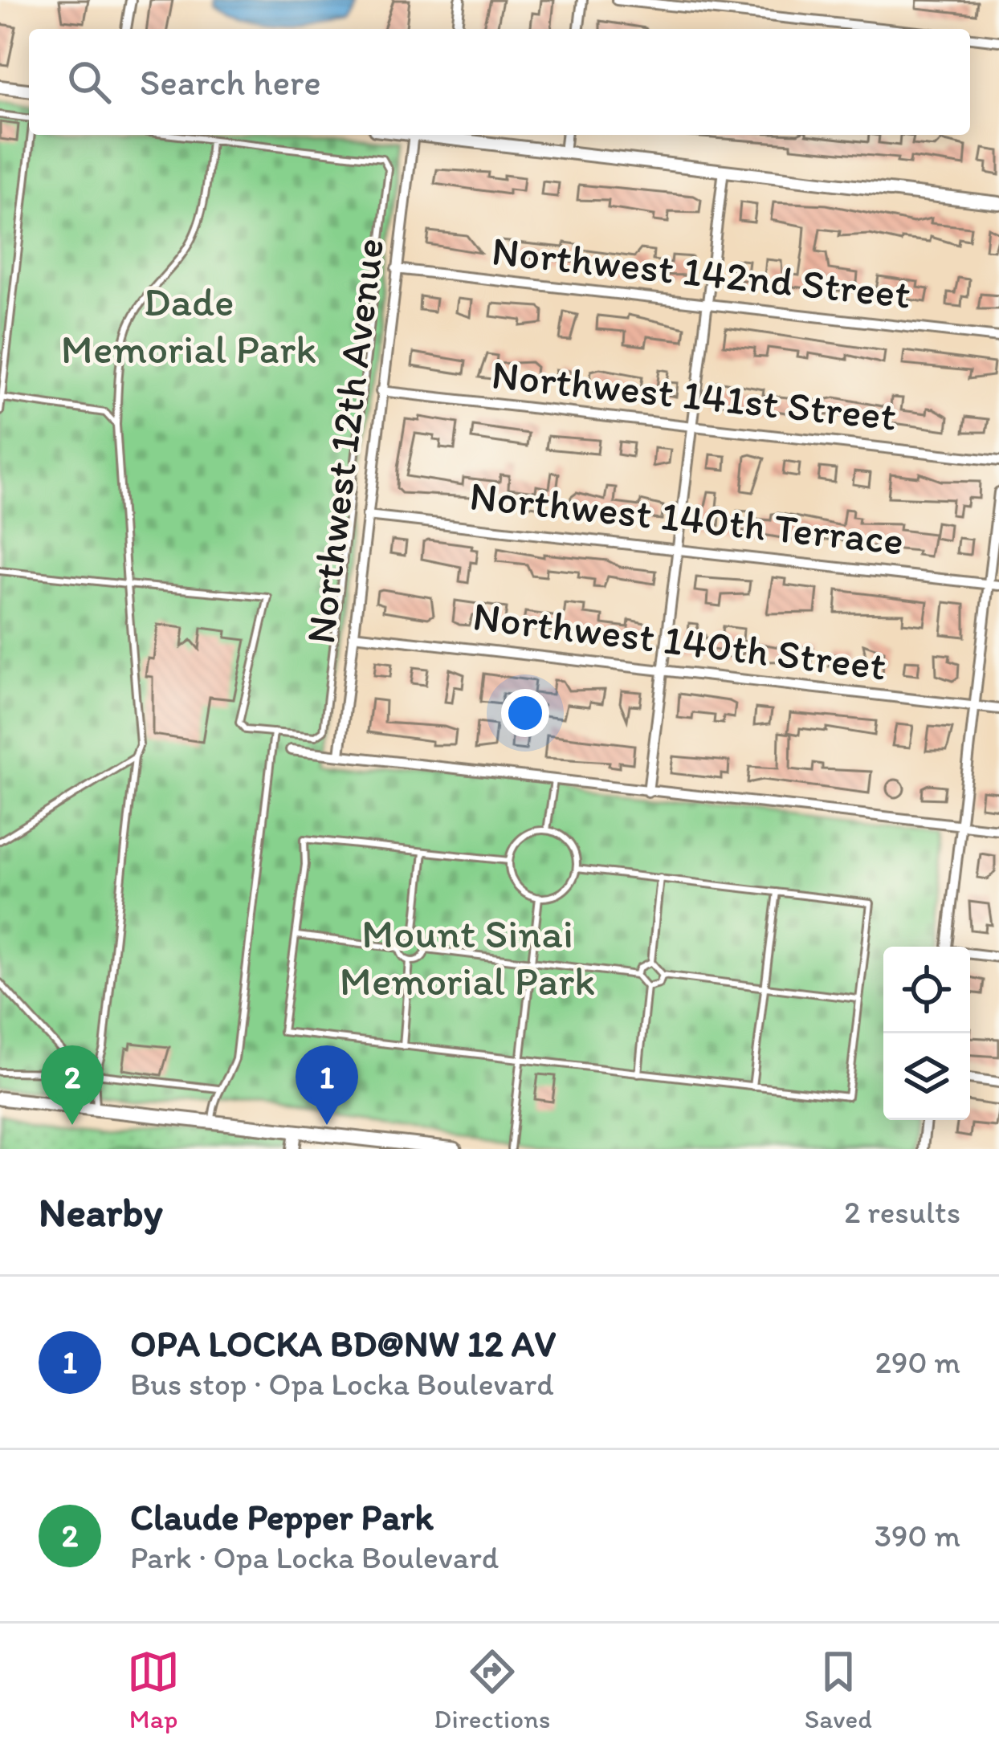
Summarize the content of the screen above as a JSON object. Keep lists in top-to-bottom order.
{
  "streets": {
    "street": [
      "Northwest 142nd Street",
      "Northwest 141st Street",
      "Northwest 12th Avenue",
      "Northwest 140th Terrace",
      "Northwest 140th Street"
    ]
  },
  "crossings": [
    ["Northwest 142nd Street", "Northwest 12th Avenue"],
    ["Northwest 141st Street", "Northwest 12th Avenue"],
    ["Northwest 12th Avenue", "Northwest 140th Terrace"],
    ["Northwest 12th Avenue", "Northwest 140th Street"]
  ],
  "parks": ["Dade Memorial Park", "Mount Sinai Memorial Park"],
  "page": {
    "search": "Search here",
    "pins": ["1", "2"],
    "heading": ["Nearby", "2 results"],
    "list": [
      {
        "mark": "1",
        "name": "OPA LOCKA BD@NW 12 AV",
        "note": "Bus stop · Opa Locka Boulevard",
        "value": "290 m"
      },
      {
        "mark": "2",
        "name": "Claude Pepper Park",
        "note": "Park · Opa Locka Boulevard",
        "value": "390 m"
      }
    ],
    "nav": ["Map", "Directions", "Saved"]
  }
}
